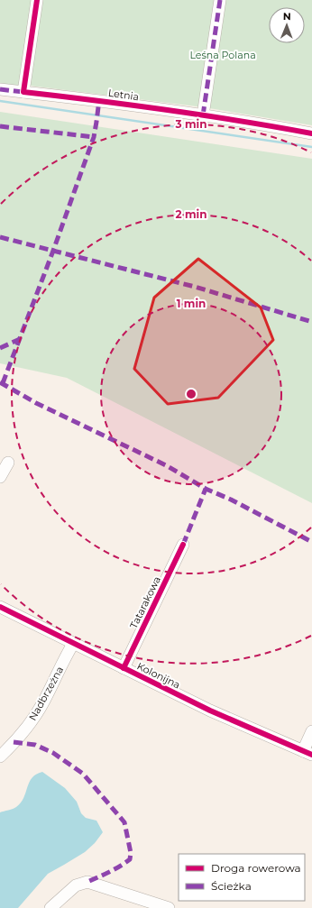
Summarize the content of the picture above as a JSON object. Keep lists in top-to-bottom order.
{
  "streets": {
    "street": [
      "Letnia",
      "Tatarakowa",
      "Kolonijna",
      "Nadbrzeżna"
    ]
  },
  "crossings": [
    ["Tatarakowa", "Kolonijna"],
    ["Kolonijna", "Nadbrzeżna"]
  ],
  "parks": ["Leśna Polana"],
  "legend": ["Droga rowerowa", "Ścieżka"],
  "north": "top",
  "rings": ["3 min", "2 min", "1 min"]
}
